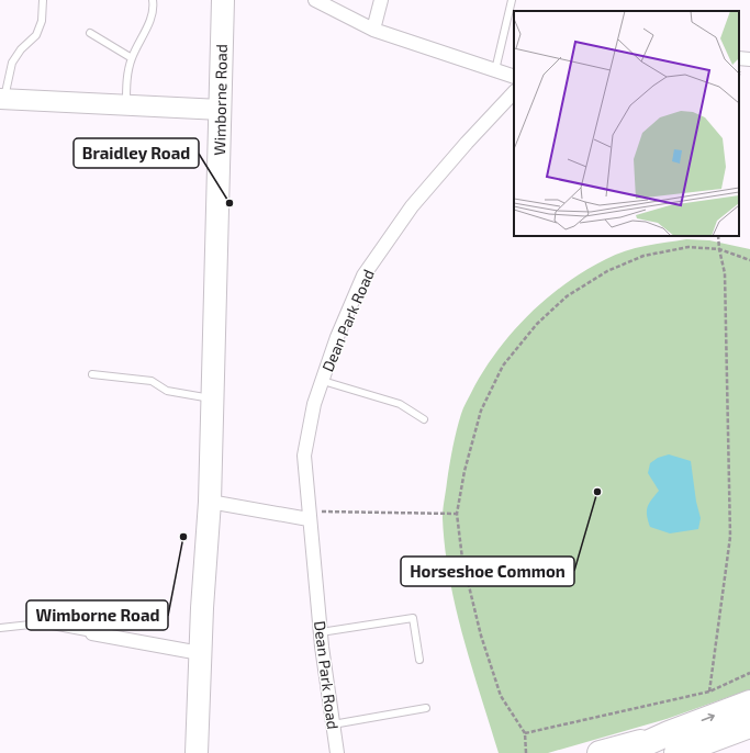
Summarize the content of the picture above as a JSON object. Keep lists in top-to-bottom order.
{
  "streets": {
    "main road": ["Wimborne Road"],
    "street": ["Dean Park Road"]
  },
  "places": ["Braidley Road", "Horseshoe Common", "Wimborne Road"]
}
